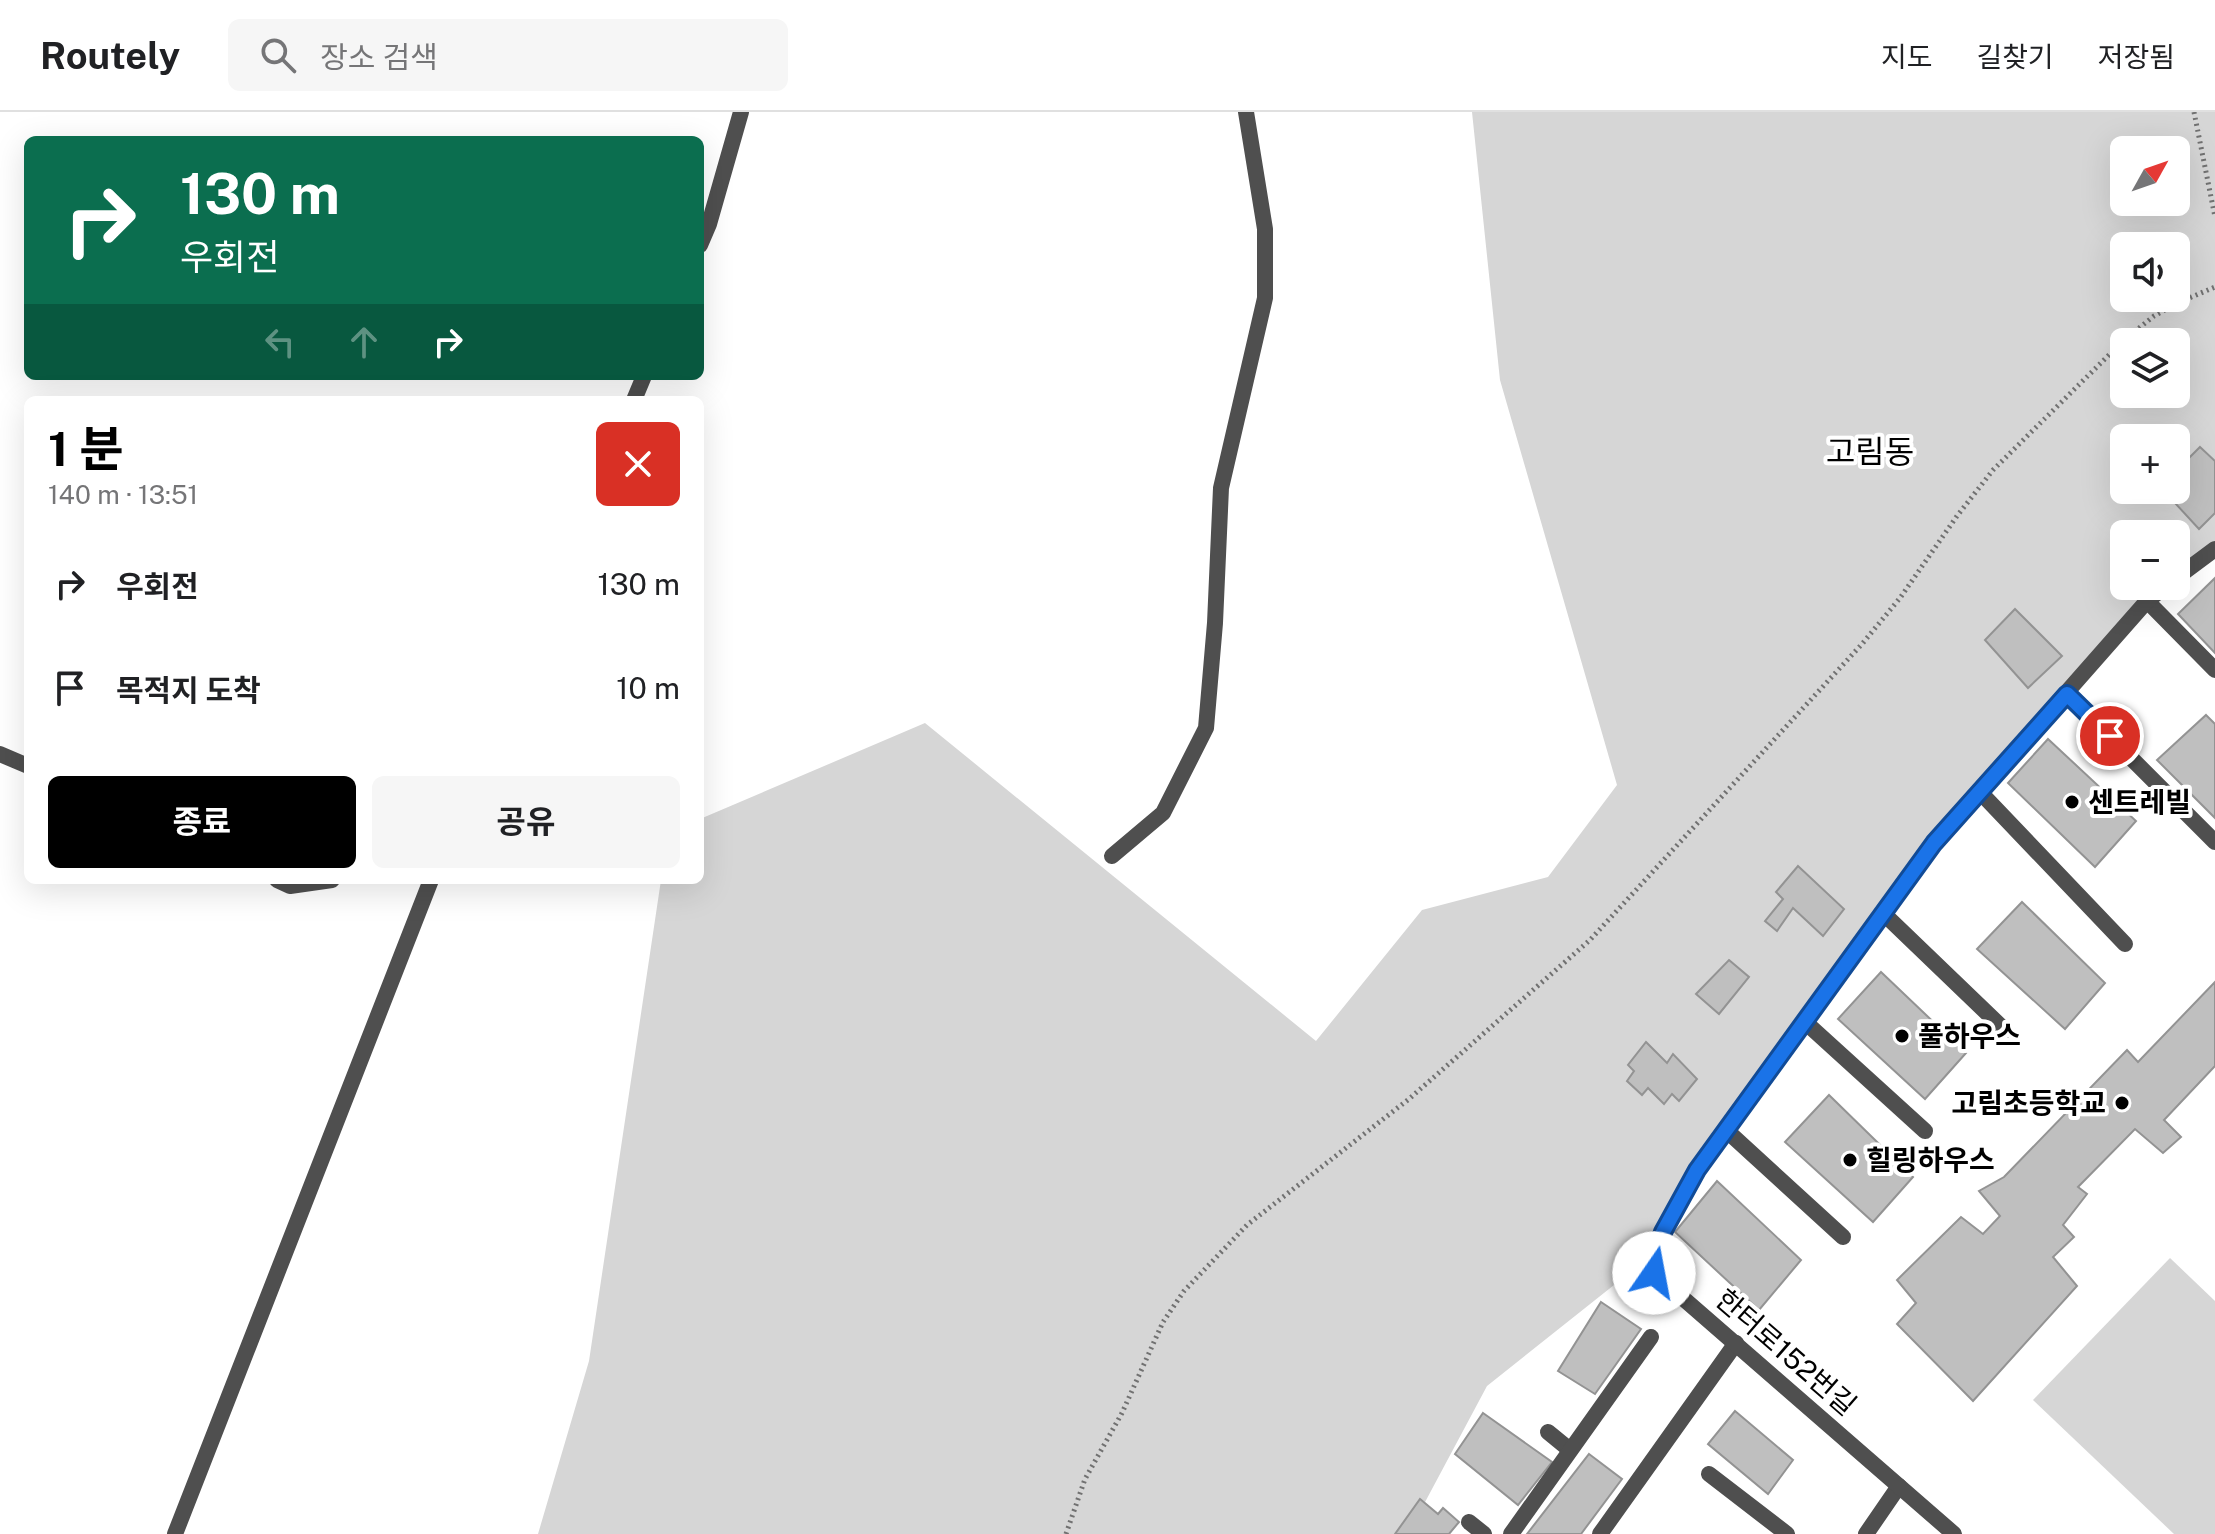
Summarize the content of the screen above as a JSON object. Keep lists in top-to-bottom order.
{
  "streets": {
    "street": ["한터로152번길"]
  },
  "districts": ["고림동"],
  "places": [
    "센트레빌",
    "풀하우스",
    "고림초등학교",
    "힐링하우스"
  ],
  "north": "top right",
  "page": {
    "header": "Routely",
    "search": "장소 검색",
    "nav": ["지도", "길찾기", "저장됨"],
    "map_buttons": ["+", "−"],
    "turn": ["130 m", "우회전"],
    "heading": ["1 분", "140 m · 13:51"],
    "list": [
      {
        "name": "우회전",
        "value": "130 m"
      },
      {
        "name": "목적지 도착",
        "value": "10 m"
      }
    ],
    "buttons": ["종료", "공유"]
  }
}
